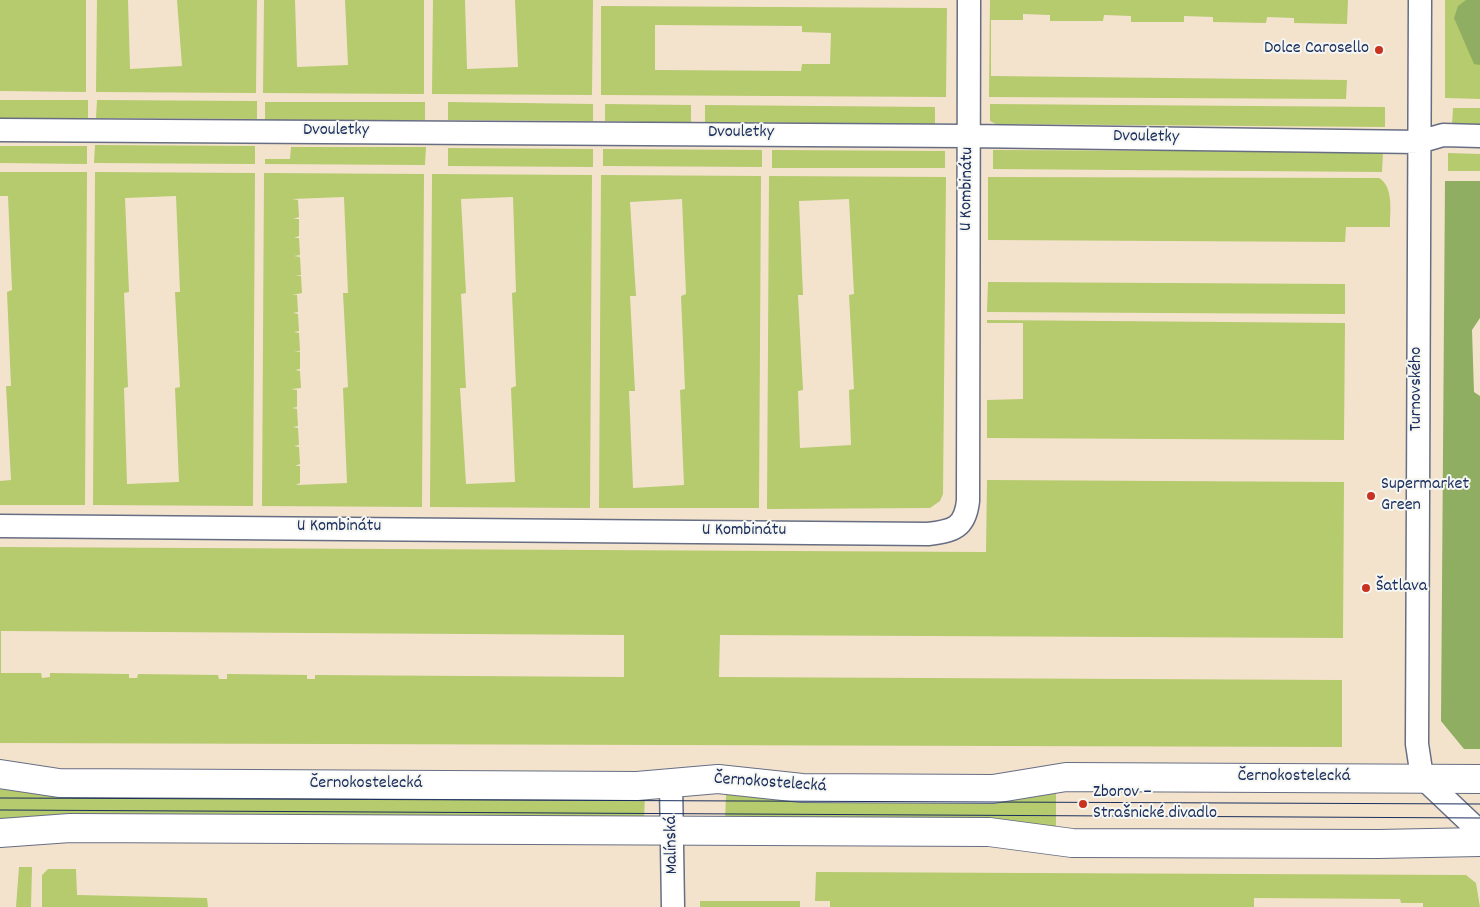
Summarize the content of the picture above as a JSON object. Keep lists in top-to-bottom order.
{
  "streets": {
    "main road": ["Černokostelecká"],
    "street": [
      "Dvouletky",
      "U Kombinátu",
      "Turnovského",
      "Malínská"
    ]
  },
  "crossings": [
    ["Dvouletky", "U Kombinátu"],
    ["Dvouletky", "Turnovského"],
    ["Turnovského", "Černokostelecká"],
    ["Černokostelecká", "Malínská"]
  ],
  "places": [
    "Dolce Carosello",
    "Supermarket Green",
    "Šatlava",
    "Zborov – Strašnické divadlo"
  ]
}
